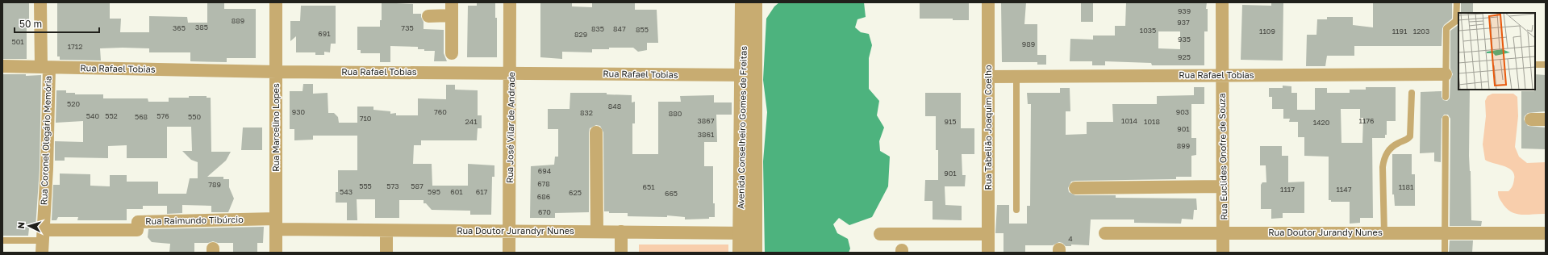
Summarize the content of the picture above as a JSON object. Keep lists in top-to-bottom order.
{
  "streets": {
    "street": [
      "Rua Rafael Tobias",
      "Rua Marcelino Lopes",
      "Rua José Vilar de Andrade",
      "Avenida Conselheiro Gomes de Freitas",
      "Rua Tabelião Joaquim Coelho",
      "Rua Coronel Olegário Memória",
      "Rua Euclides Onofre de Souza",
      "Rua Raimundo Tibúrcio",
      "Rua Doutor Jurandyr Nunes",
      "Rua Doutor Jurandy Nunes"
    ]
  },
  "crossings": [
    ["Rua Rafael Tobias", "Rua Marcelino Lopes"],
    ["Rua Rafael Tobias", "Rua José Vilar de Andrade"],
    ["Rua Rafael Tobias", "Avenida Conselheiro Gomes de Freitas"],
    ["Rua Rafael Tobias", "Rua Tabelião Joaquim Coelho"],
    ["Rua Rafael Tobias", "Rua Coronel Olegário Memória"],
    ["Rua Rafael Tobias", "Rua Euclides Onofre de Souza"],
    ["Rua Marcelino Lopes", "Rua Raimundo Tibúrcio"],
    ["Rua Marcelino Lopes", "Rua Doutor Jurandyr Nunes"],
    ["Rua José Vilar de Andrade", "Rua Doutor Jurandyr Nunes"],
    ["Avenida Conselheiro Gomes de Freitas", "Rua Doutor Jurandyr Nunes"],
    ["Rua Coronel Olegário Memória", "Rua Raimundo Tibúrcio"],
    ["Rua Euclides Onofre de Souza", "Rua Doutor Jurandy Nunes"],
    ["Rua Raimundo Tibúrcio", "Rua Doutor Jurandyr Nunes"]
  ],
  "house_numbers": [
    "939",
    "889",
    "937",
    "385",
    "365",
    "735",
    "835",
    "847",
    "855",
    "1035",
    "1109",
    "1191",
    "1203",
    "691",
    "829",
    "935",
    "501",
    "989",
    "1712",
    "925",
    "520",
    "848",
    "930",
    "760",
    "903",
    "832",
    "880",
    "540",
    "552",
    "576",
    "568",
    "550",
    "710",
    "3867",
    "1014",
    "1176",
    "241",
    "915",
    "1018",
    "1420",
    "901",
    "3861",
    "899",
    "694",
    "901",
    "678",
    "789",
    "555",
    "573",
    "587",
    "651",
    "1181",
    "1117",
    "1147",
    "543",
    "595",
    "601",
    "617",
    "625",
    "665",
    "686",
    "670",
    "4"
  ],
  "scale_bar": "50 m",
  "north": "left"
}
